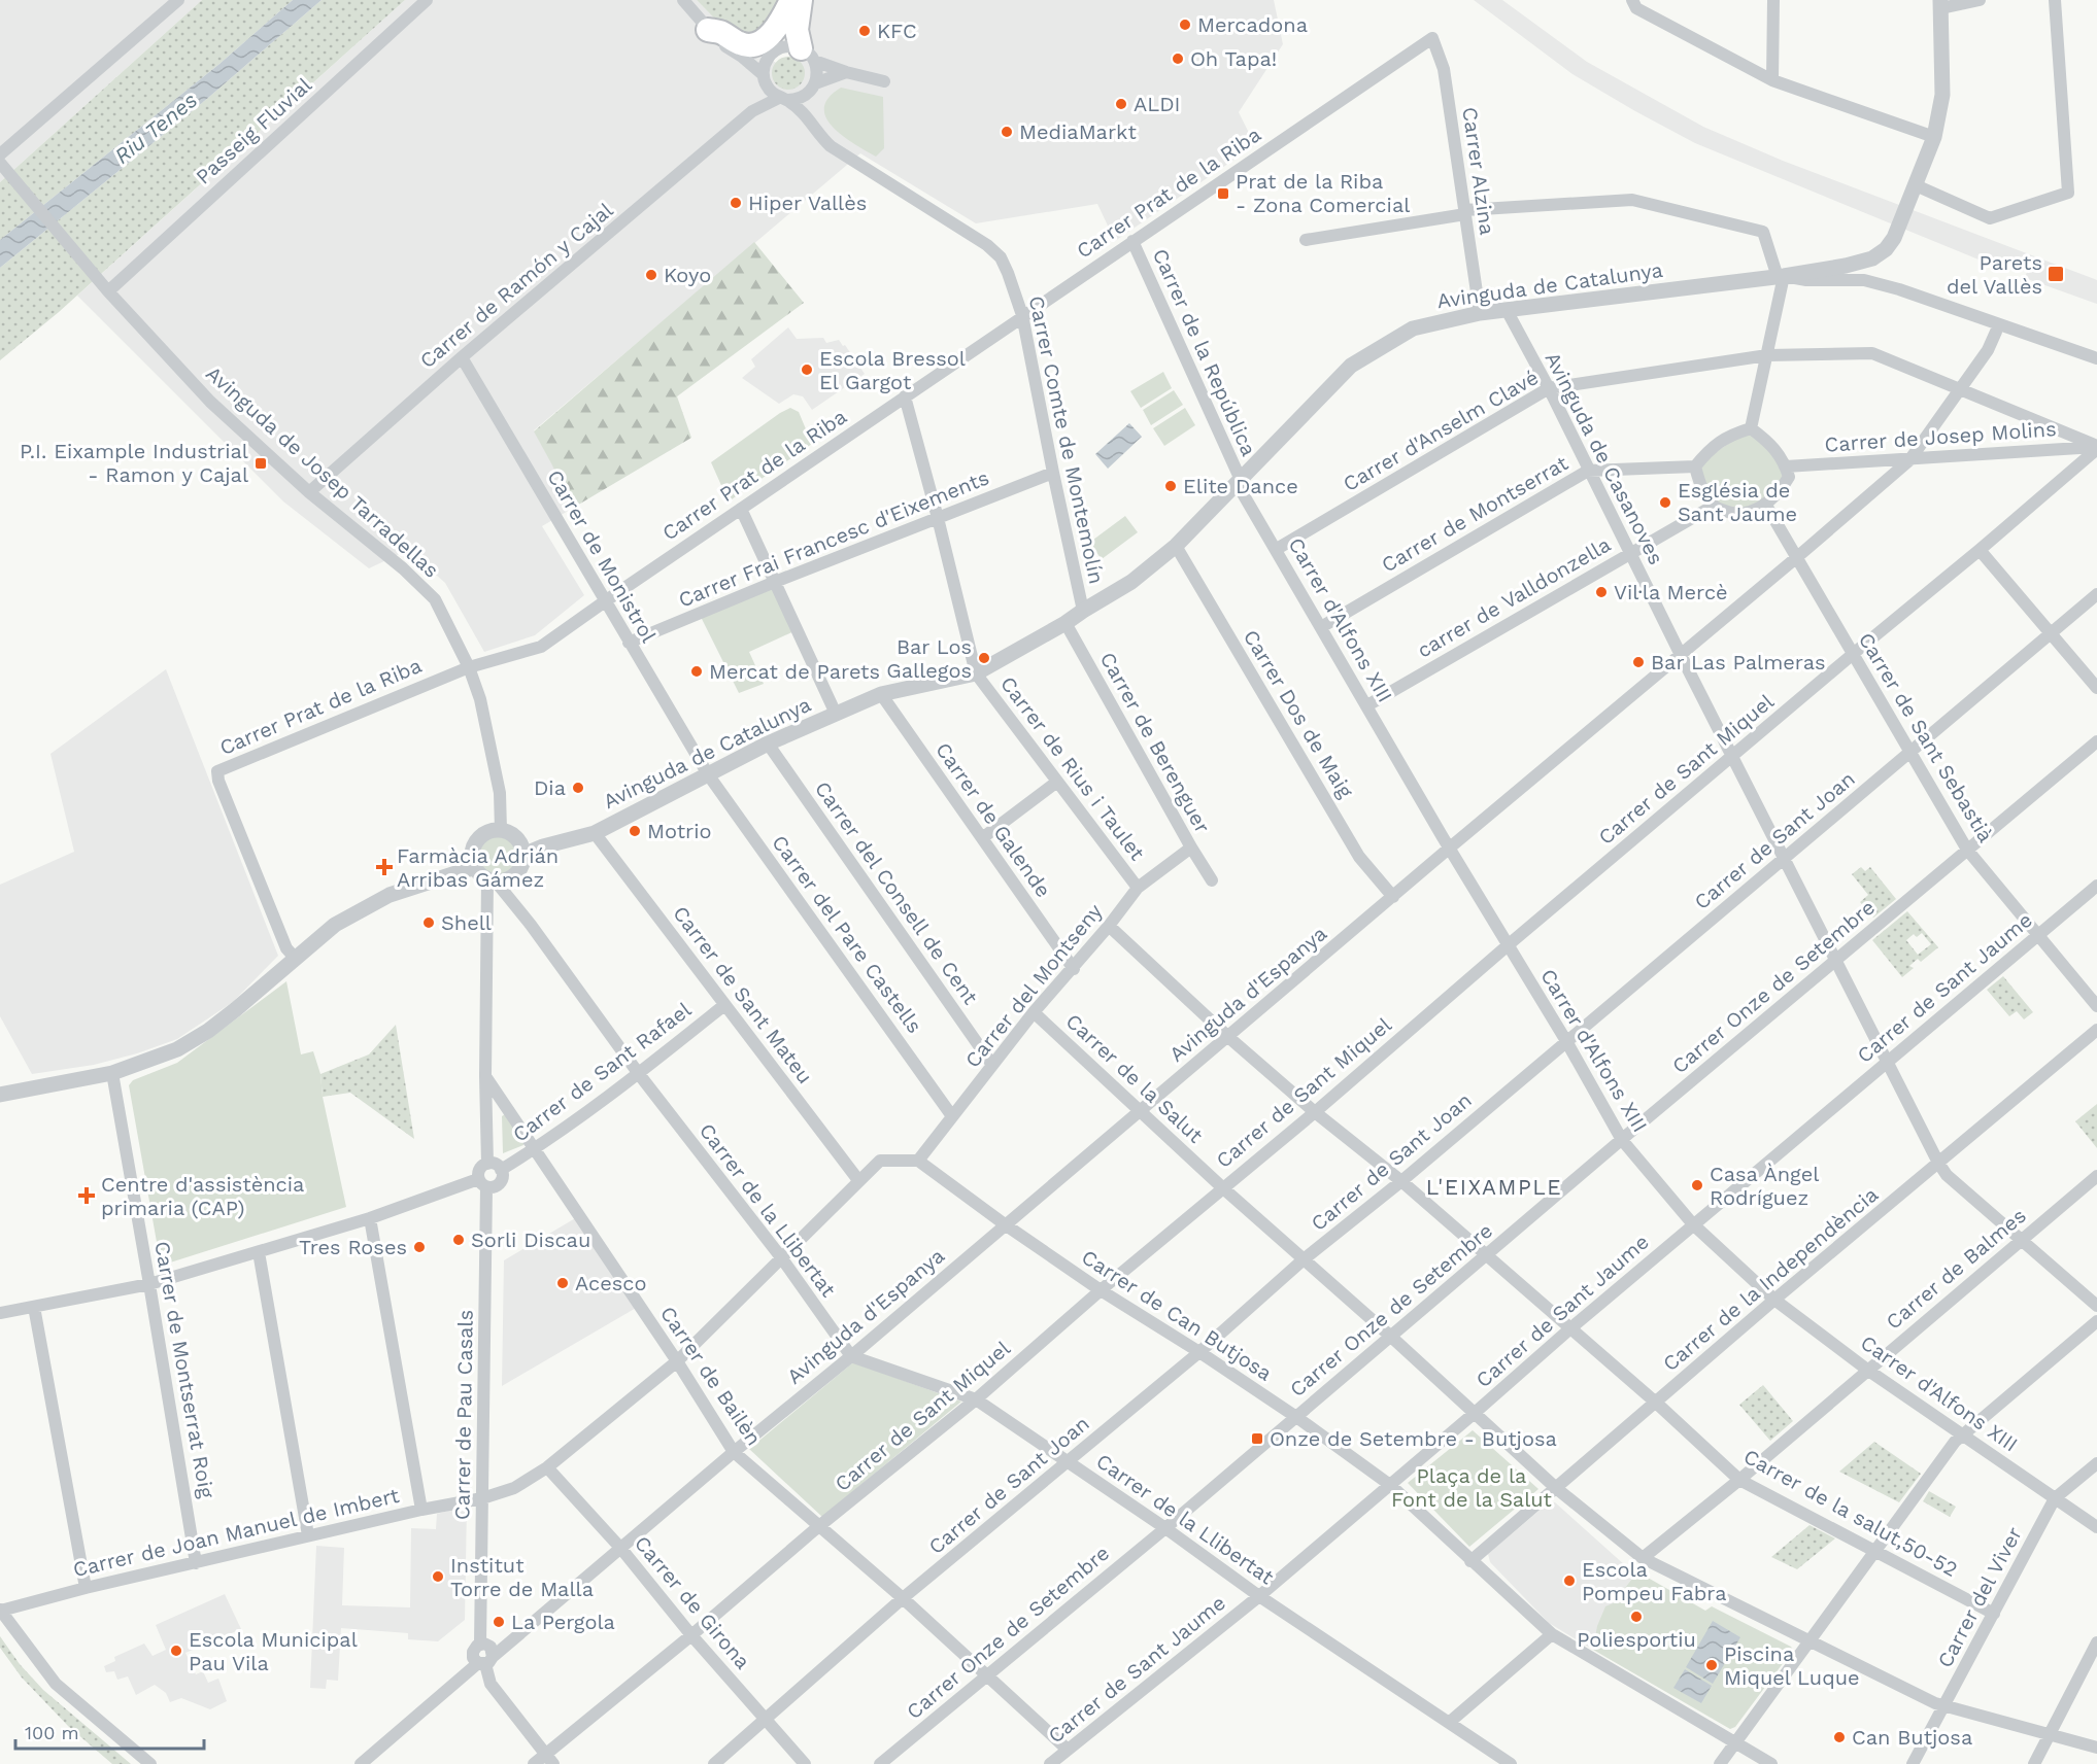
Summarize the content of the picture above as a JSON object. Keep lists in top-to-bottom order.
{
  "streets": {
    "street": [
      "Passeig Fluvial",
      "Carrer Alzina",
      "Carrer Prat de la Riba",
      "Carrer de Ramón y Cajal",
      "Avinguda de Catalunya",
      "Carrer de la República",
      "Carrer d'Anselm Clavé",
      "Carrer de Josep Molins",
      "Carrer Comte de Montemolín",
      "Avinguda de Casanoves",
      "Avinguda de Josep Tarradellas",
      "Carrer de Montserrat",
      "Carrer Frai Francesc d'Eixements",
      "Carrer de Monistrol",
      "carrer de Valldonzella",
      "Carrer d'Alfons XIII",
      "Carrer Dos de Maig",
      "Carrer de Sant Sebastià",
      "Carrer de Berenguer",
      "Carrer de Rius i Taulet",
      "Carrer de Sant Miquel",
      "Carrer de Galende",
      "Carrer de Sant Joan",
      "Carrer del Consell de Cent",
      "Carrer del Pare Castells",
      "Carrer del Montseny",
      "Carrer Onze de Setembre",
      "Carrer de Sant Jaume",
      "Avinguda d'Espanya",
      "Carrer de Sant Mateu",
      "Carrer de Sant Rafael",
      "Carrer de la Salut",
      "Carrer de la Llibertat",
      "Carrer de Balmes",
      "Carrer de la Independència",
      "Carrer de Can Butjosa",
      "Carrer de Montserrat Roig",
      "Carrer de Bailèn",
      "Carrer de Pau Casals",
      "Carrer de la salut,50-52",
      "Carrer de Joan Manuel de Imbert",
      "Carrer del Viver",
      "Carrer de Girona"
    ]
  },
  "crossings": [
    ["Passeig Fluvial", "Avinguda de Josep Tarradellas"],
    ["Carrer Alzina", "Carrer Prat de la Riba"],
    ["Carrer Alzina", "Avinguda de Catalunya"],
    ["Carrer Prat de la Riba", "Carrer de la República"],
    ["Carrer Prat de la Riba", "Carrer Comte de Montemolín"],
    ["Carrer Prat de la Riba", "Avinguda de Josep Tarradellas"],
    ["Carrer Prat de la Riba", "Carrer de Monistrol"],
    ["Carrer de Ramón y Cajal", "Carrer Comte de Montemolín"],
    ["Carrer de Ramón y Cajal", "Avinguda de Josep Tarradellas"],
    ["Carrer de Ramón y Cajal", "Carrer de Monistrol"],
    ["Avinguda de Catalunya", "Carrer de la República"],
    ["Avinguda de Catalunya", "Carrer Comte de Montemolín"],
    ["Avinguda de Catalunya", "Avinguda de Casanoves"],
    ["Avinguda de Catalunya", "Avinguda de Josep Tarradellas"],
    ["Avinguda de Catalunya", "Carrer de Monistrol"],
    ["Avinguda de Catalunya", "Carrer d'Alfons XIII"],
    ["Avinguda de Catalunya", "Carrer Dos de Maig"],
    ["Avinguda de Catalunya", "Carrer de Berenguer"],
    ["Avinguda de Catalunya", "Carrer de Rius i Taulet"],
    ["Avinguda de Catalunya", "Carrer de Galende"],
    ["Avinguda de Catalunya", "Carrer del Consell de Cent"],
    ["Avinguda de Catalunya", "Carrer del Pare Castells"],
    ["Avinguda de Catalunya", "Carrer de Sant Mateu"],
    ["Avinguda de Catalunya", "Carrer de la Llibertat"],
    ["Carrer de la República", "Carrer d'Alfons XIII"],
    ["Carrer d'Anselm Clavé", "Carrer de Josep Molins"],
    ["Carrer d'Anselm Clavé", "Avinguda de Casanoves"],
    ["Carrer d'Anselm Clavé", "Carrer d'Alfons XIII"],
    ["Carrer d'Anselm Clavé", "Carrer de Sant Miquel"],
    ["Carrer d'Anselm Clavé", "Avinguda d'Espanya"],
    ["Carrer de Josep Molins", "Carrer de Montserrat"],
    ["Carrer de Josep Molins", "carrer de Valldonzella"],
    ["Carrer de Josep Molins", "Carrer de Sant Sebastià"],
    ["Carrer de Josep Molins", "Carrer de Sant Miquel"],
    ["Carrer de Josep Molins", "Avinguda d'Espanya"],
    ["Carrer Comte de Montemolín", "Carrer Frai Francesc d'Eixements"],
    ["Avinguda de Casanoves", "Carrer de Montserrat"],
    ["Avinguda de Casanoves", "carrer de Valldonzella"],
    ["Avinguda de Casanoves", "Carrer de Sant Miquel"],
    ["Avinguda de Casanoves", "Carrer de Sant Joan"],
    ["Avinguda de Casanoves", "Carrer Onze de Setembre"],
    ["Avinguda de Casanoves", "Carrer de Sant Jaume"],
    ["Avinguda de Casanoves", "Avinguda d'Espanya"],
    ["Avinguda de Casanoves", "Carrer de Balmes"],
    ["Avinguda de Casanoves", "Carrer de la Independència"],
    ["Avinguda de Josep Tarradellas", "Carrer de la Llibertat"],
    ["Carrer de Montserrat", "carrer de Valldonzella"],
    ["Carrer de Montserrat", "Carrer d'Alfons XIII"],
    ["Carrer de Montserrat", "Carrer de Sant Sebastià"],
    ["Carrer Frai Francesc d'Eixements", "Carrer de Monistrol"],
    ["Carrer de Monistrol", "Carrer del Pare Castells"],
    ["carrer de Valldonzella", "Carrer d'Alfons XIII"],
    ["carrer de Valldonzella", "Carrer de Sant Sebastià"],
    ["Carrer d'Alfons XIII", "Carrer de Sant Miquel"],
    ["Carrer d'Alfons XIII", "Carrer de Sant Joan"],
    ["Carrer d'Alfons XIII", "Carrer Onze de Setembre"],
    ["Carrer d'Alfons XIII", "Carrer de Sant Jaume"],
    ["Carrer d'Alfons XIII", "Avinguda d'Espanya"],
    ["Carrer d'Alfons XIII", "Carrer de Balmes"],
    ["Carrer d'Alfons XIII", "Carrer de la Independència"],
    ["Carrer d'Alfons XIII", "Carrer del Viver"],
    ["Carrer Dos de Maig", "Avinguda d'Espanya"],
    ["Carrer de Sant Sebastià", "Carrer de Sant Miquel"],
    ["Carrer de Sant Sebastià", "Carrer de Sant Joan"],
    ["Carrer de Sant Sebastià", "Carrer Onze de Setembre"],
    ["Carrer de Sant Sebastià", "Carrer de Sant Jaume"],
    ["Carrer de Sant Sebastià", "Avinguda d'Espanya"],
    ["Carrer de Berenguer", "Carrer del Montseny"],
    ["Carrer de Rius i Taulet", "Carrer del Montseny"],
    ["Carrer de Sant Miquel", "Carrer de la Salut"],
    ["Carrer de Sant Miquel", "Carrer de la Llibertat"],
    ["Carrer de Sant Miquel", "Carrer de Can Butjosa"],
    ["Carrer de Sant Miquel", "Carrer de Bailèn"],
    ["Carrer de Sant Miquel", "Carrer de la salut,50-52"],
    ["Carrer de Sant Miquel", "Carrer de Girona"],
    ["Carrer de Galende", "Carrer del Montseny"],
    ["Carrer de Sant Joan", "Carrer de la Salut"],
    ["Carrer de Sant Joan", "Carrer de la Llibertat"],
    ["Carrer de Sant Joan", "Carrer de Can Butjosa"],
    ["Carrer de Sant Joan", "Carrer de Bailèn"],
    ["Carrer de Sant Joan", "Carrer de la salut,50-52"],
    ["Carrer de Sant Joan", "Carrer de Girona"],
    ["Carrer del Consell de Cent", "Carrer del Montseny"],
    ["Carrer del Pare Castells", "Carrer del Montseny"],
    ["Carrer del Montseny", "Carrer de la Salut"],
    ["Carrer del Montseny", "Carrer de Can Butjosa"],
    ["Carrer del Montseny", "Carrer de la salut,50-52"],
    ["Carrer del Montseny", "Carrer de Joan Manuel de Imbert"],
    ["Carrer Onze de Setembre", "Carrer de la Salut"],
    ["Carrer Onze de Setembre", "Carrer de la Llibertat"],
    ["Carrer Onze de Setembre", "Carrer de Can Butjosa"],
    ["Carrer Onze de Setembre", "Carrer de Bailèn"],
    ["Carrer Onze de Setembre", "Carrer de la salut,50-52"],
    ["Carrer de Sant Jaume", "Carrer de la Salut"],
    ["Carrer de Sant Jaume", "Carrer de la Llibertat"],
    ["Carrer de Sant Jaume", "Carrer de Can Butjosa"],
    ["Carrer de Sant Jaume", "Carrer de Bailèn"],
    ["Carrer de Sant Jaume", "Carrer de la salut,50-52"],
    ["Avinguda d'Espanya", "Carrer de la Salut"],
    ["Avinguda d'Espanya", "Carrer de la Llibertat"],
    ["Avinguda d'Espanya", "Carrer de Can Butjosa"],
    ["Avinguda d'Espanya", "Carrer de Bailèn"],
    ["Avinguda d'Espanya", "Carrer de Pau Casals"],
    ["Avinguda d'Espanya", "Carrer de la salut,50-52"],
    ["Avinguda d'Espanya", "Carrer de Girona"],
    ["Carrer de Sant Mateu", "Carrer de Sant Rafael"],
    ["Carrer de Sant Mateu", "Carrer de Joan Manuel de Imbert"],
    ["Carrer de Sant Rafael", "Carrer de la Llibertat"],
    ["Carrer de Sant Rafael", "Carrer de Bailèn"],
    ["Carrer de Sant Rafael", "Carrer de Pau Casals"],
    ["Carrer de la Salut", "Carrer de Balmes"],
    ["Carrer de la Salut", "Carrer de la Independència"],
    ["Carrer de la Salut", "Carrer del Viver"],
    ["Carrer de la Llibertat", "Carrer de Joan Manuel de Imbert"],
    ["Carrer de Balmes", "Carrer de la salut,50-52"],
    ["Carrer de la Independència", "Carrer de Can Butjosa"],
    ["Carrer de la Independència", "Carrer de la salut,50-52"],
    ["Carrer de Can Butjosa", "Carrer de Joan Manuel de Imbert"],
    ["Carrer de Montserrat Roig", "Carrer de Joan Manuel de Imbert"],
    ["Carrer de Bailèn", "Carrer de Joan Manuel de Imbert"],
    ["Carrer de Pau Casals", "Carrer de Joan Manuel de Imbert"],
    ["Carrer de la salut,50-52", "Carrer del Viver"],
    ["Carrer de Joan Manuel de Imbert", "Carrer de Girona"]
  ],
  "districts": ["L'EIXAMPLE"],
  "water": ["Riu Tenes"],
  "parks": ["Plaça de la Font de la Salut"],
  "places": {
    "other": [
      "Mercadona",
      "KFC",
      "Oh Tapa!",
      "ALDI",
      "MediaMarkt",
      "Hiper Vallès",
      "Koyo",
      "Escola Bressol El Gargot",
      "Elite Dance",
      "Església de Sant Jaume",
      "Vil·la Mercè",
      "Bar Los Gallegos",
      "Bar Las Palmeras",
      "Mercat de Parets",
      "Dia",
      "Motrio",
      "Shell",
      "Casa Àngel Rodríguez",
      "Sorli Discau",
      "Tres Roses",
      "Acesco",
      "Institut Torre de Malla",
      "Escola Pompeu Fabra",
      "Poliesportiu",
      "La Pergola",
      "Escola Municipal Pau Vila",
      "Piscina Miquel Luque",
      "Can Butjosa"
    ],
    "transit": [
      "Prat de la Riba - Zona Comercial",
      "Parets del Vallès",
      "P.I. Eixample Industrial - Ramon y Cajal",
      "Onze de Setembre - Butjosa"
    ],
    "health": ["Farmàcia Adrián Arribas Gámez", "Centre d'assistència primaria (CAP)"]
  },
  "scale_bar": "100 m"
}
